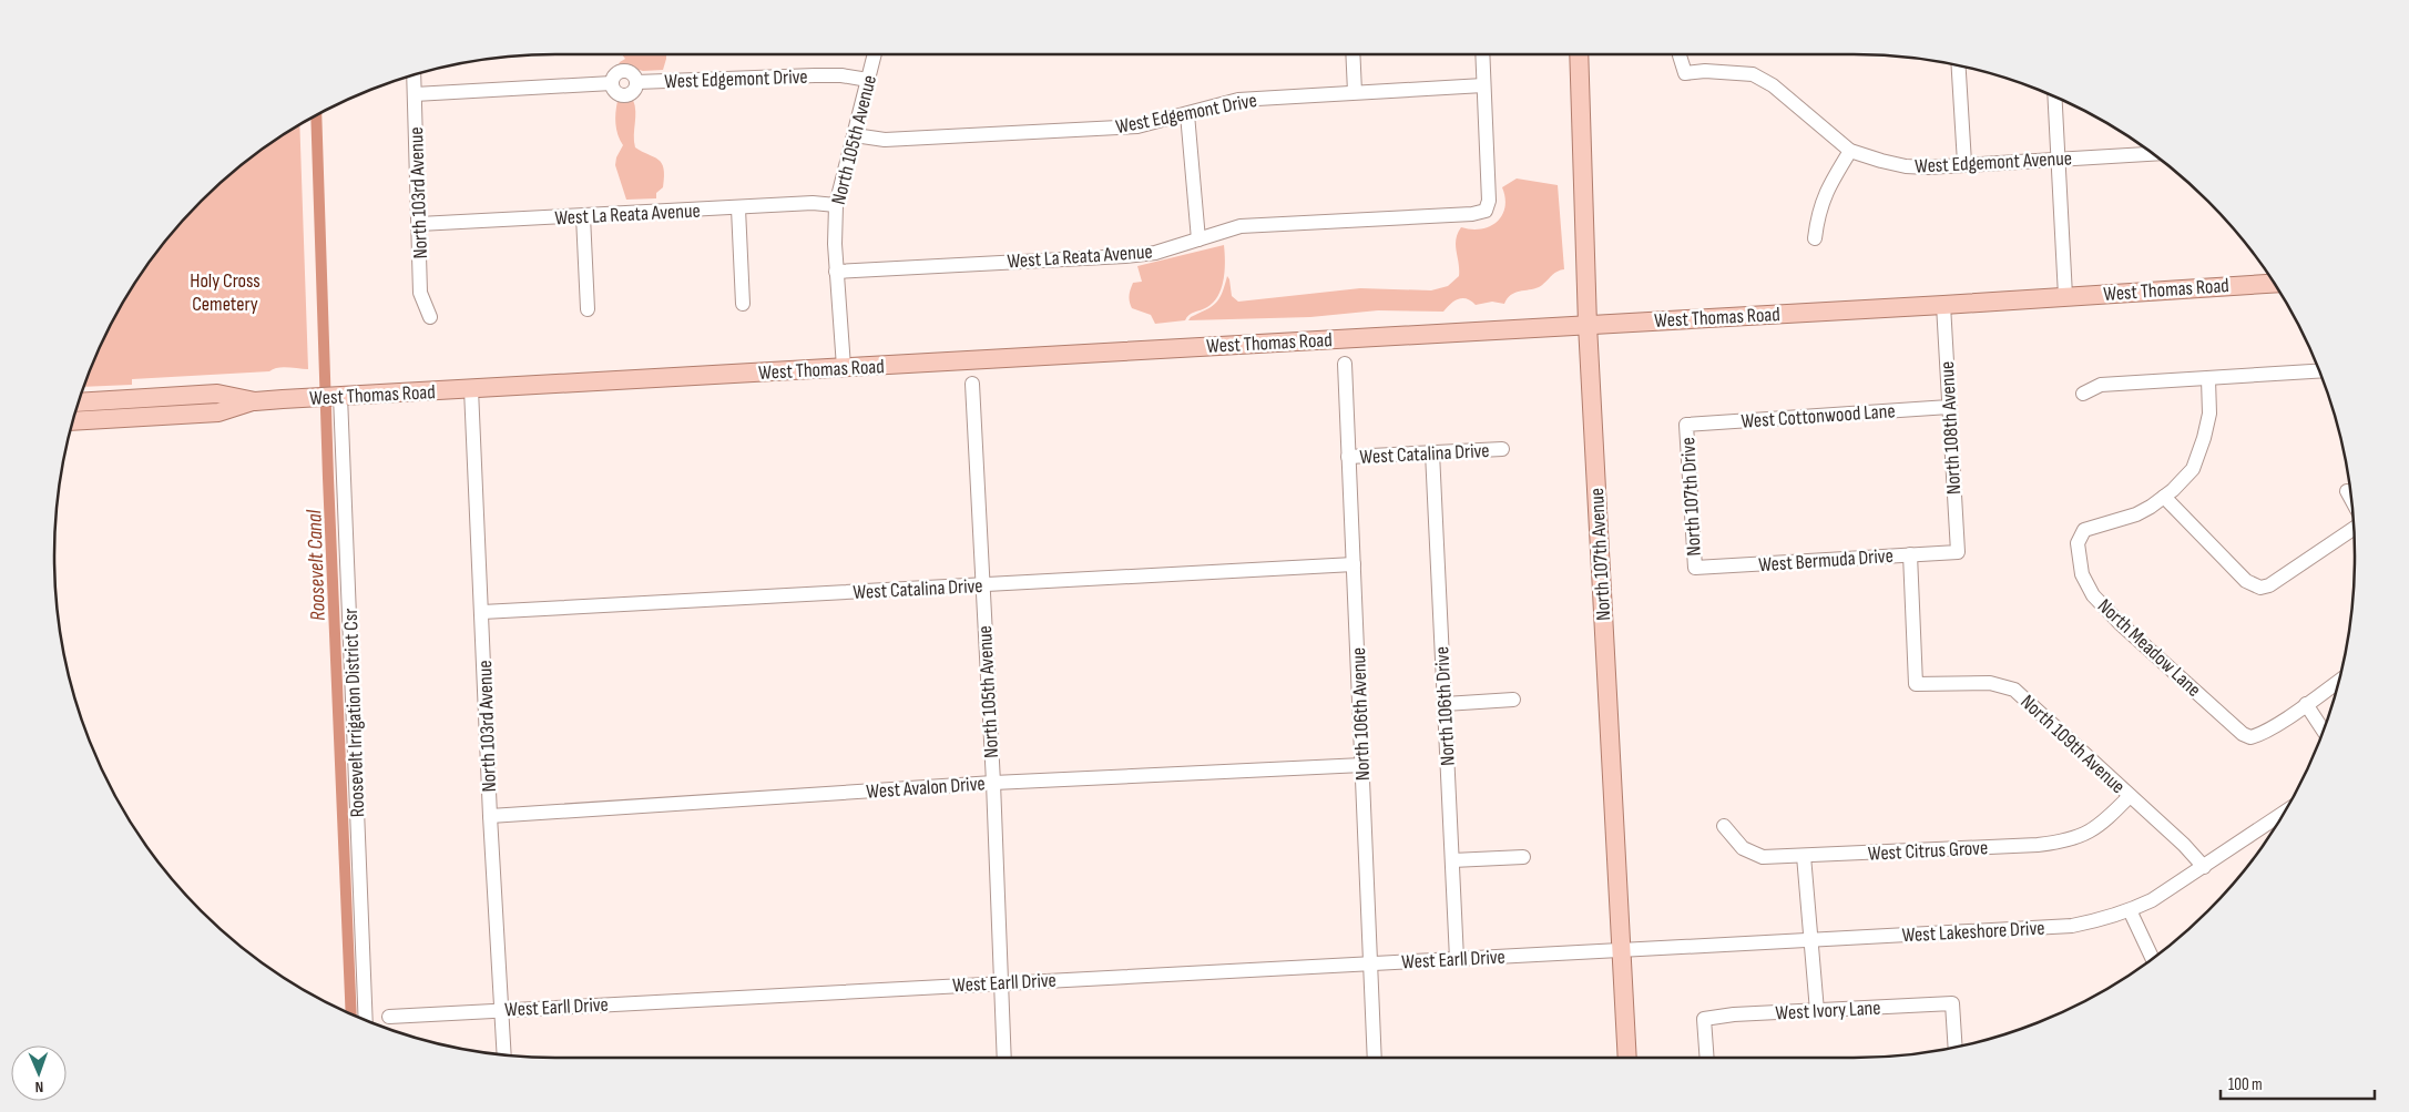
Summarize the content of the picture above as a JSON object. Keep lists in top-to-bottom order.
{
  "streets": {
    "main road": ["West Thomas Road", "North 107th Avenue"],
    "street": [
      "West Edgemont Drive",
      "North 105th Avenue",
      "West Edgemont Avenue",
      "North 103rd Avenue",
      "West La Reata Avenue",
      "West Cottonwood Lane",
      "North 108th Avenue",
      "West Catalina Drive",
      "North 107th Drive",
      "West Bermuda Drive",
      "North Meadow Lane",
      "North 106th Drive",
      "Roosevelt Irrigation District Csr",
      "North 106th Avenue",
      "North 109th Avenue",
      "West Avalon Drive",
      "West Citrus Grove",
      "West Lakeshore Drive",
      "West Earll Drive",
      "West Ivory Lane"
    ]
  },
  "crossings": [
    ["West Edgemont Drive", "North 105th Avenue"],
    ["West Edgemont Drive", "North 103rd Avenue"],
    ["West Edgemont Drive", "West La Reata Avenue"],
    ["North 105th Avenue", "West La Reata Avenue"],
    ["North 105th Avenue", "West Thomas Road"],
    ["North 105th Avenue", "West Catalina Drive"],
    ["North 105th Avenue", "West Avalon Drive"],
    ["North 105th Avenue", "West Earll Drive"],
    ["North 103rd Avenue", "West La Reata Avenue"],
    ["North 103rd Avenue", "West Thomas Road"],
    ["North 103rd Avenue", "West Catalina Drive"],
    ["North 103rd Avenue", "West Avalon Drive"],
    ["North 103rd Avenue", "West Earll Drive"],
    ["West Thomas Road", "North 108th Avenue"],
    ["West Thomas Road", "North 107th Avenue"],
    ["West Thomas Road", "Roosevelt Irrigation District Csr"],
    ["West Cottonwood Lane", "North 108th Avenue"],
    ["West Cottonwood Lane", "North 107th Drive"],
    ["North 108th Avenue", "West Bermuda Drive"],
    ["West Catalina Drive", "North 106th Drive"],
    ["West Catalina Drive", "North 106th Avenue"],
    ["North 107th Drive", "West Bermuda Drive"],
    ["North 107th Avenue", "West Lakeshore Drive"],
    ["North 107th Avenue", "West Earll Drive"],
    ["West Bermuda Drive", "North 109th Avenue"],
    ["North 106th Drive", "West Earll Drive"],
    ["North 106th Avenue", "West Avalon Drive"],
    ["North 106th Avenue", "West Earll Drive"],
    ["North 109th Avenue", "West Citrus Grove"],
    ["North 109th Avenue", "West Lakeshore Drive"],
    ["West Lakeshore Drive", "West Earll Drive"]
  ],
  "water": ["Roosevelt Canal"],
  "parks": ["Holy Cross Cemetery"],
  "scale_bar": "100 m",
  "north": "bottom"
}
